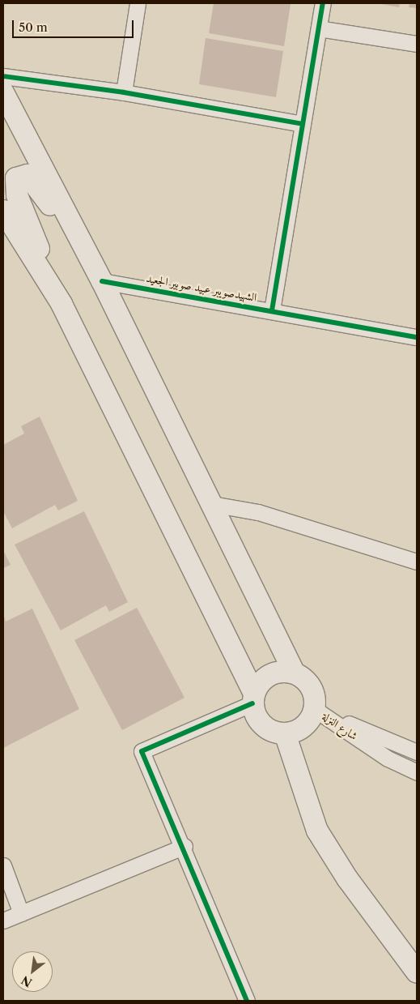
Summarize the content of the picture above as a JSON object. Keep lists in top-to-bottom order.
{
  "streets": {
    "street": ["الشهيدصويبر عبيد صوبير الجعيد", "شارع النزلة"]
  },
  "scale_bar": "50 m",
  "north": "bottom left"
}
